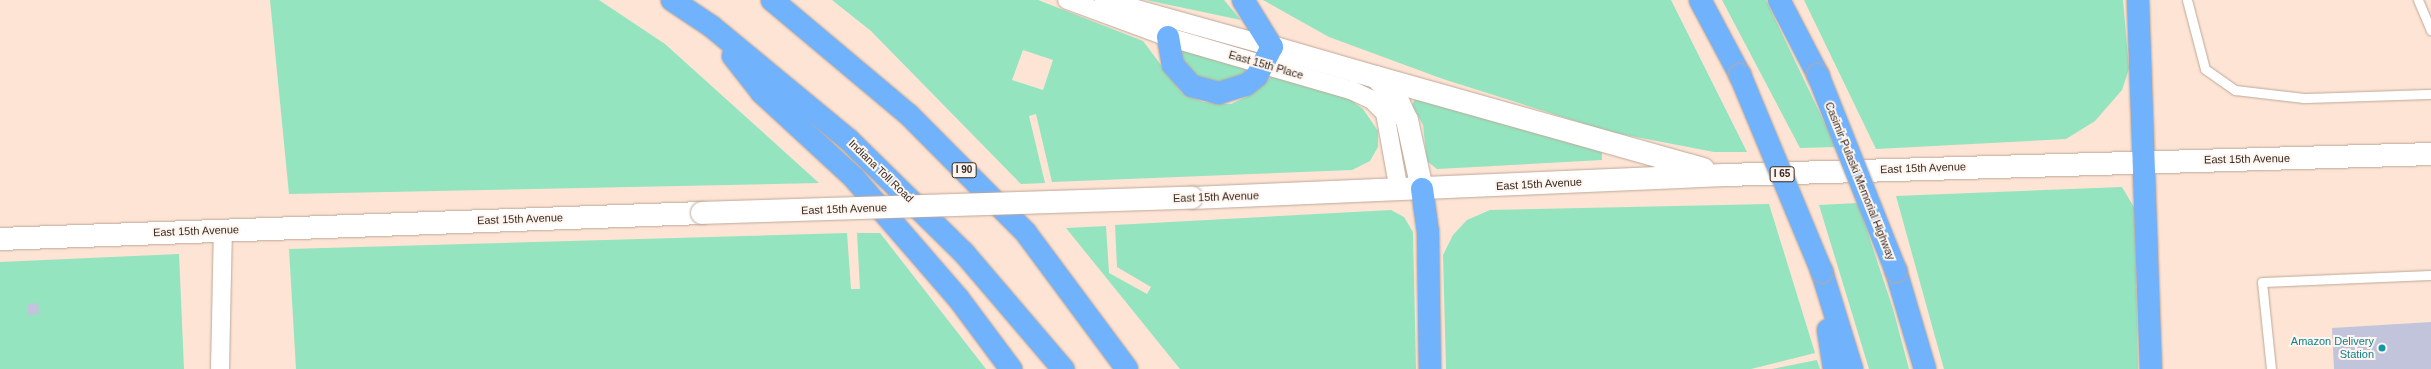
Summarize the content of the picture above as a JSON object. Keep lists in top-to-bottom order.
{
  "streets": {
    "highway": [
      "I 90",
      "Indiana Toll Road",
      "I 65",
      "Casimir Pulaski Memorial Highway"
    ],
    "street": ["East 15th Place", "East 15th Avenue"]
  },
  "crossings": [
    ["East 15th Place", "East 15th Avenue"]
  ],
  "places": ["Amazon Delivery Station"]
}
